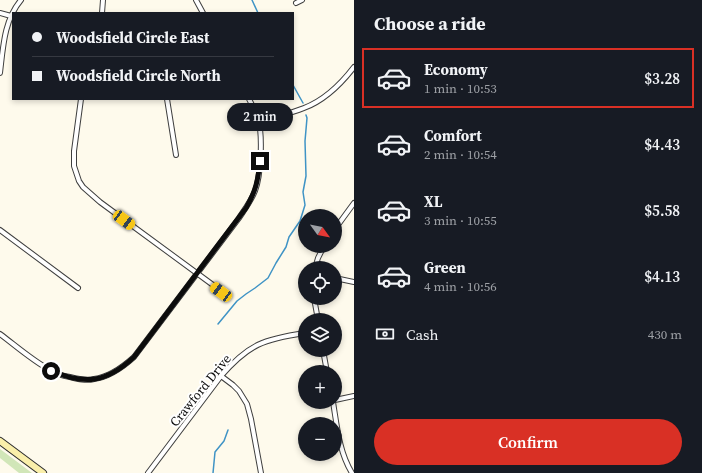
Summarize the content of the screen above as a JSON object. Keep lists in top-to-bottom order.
{
  "streets": {
    "street": ["Crawford Drive"]
  },
  "north": "bottom right",
  "page": {
    "heading": "Choose a ride",
    "banner": ["Woodsfield Circle East", "Woodsfield Circle North"],
    "list": [
      {
        "name": "Economy",
        "note": "1 min · 10:53",
        "value": "$3.28"
      },
      {
        "name": "Comfort",
        "note": "2 min · 10:54",
        "value": "$4.43"
      },
      {
        "name": "XL",
        "note": "3 min · 10:55",
        "value": "$5.58"
      },
      {
        "name": "Green",
        "note": "4 min · 10:56",
        "value": "$4.13"
      }
    ],
    "bubble": "2 min",
    "map_buttons": ["+", "−"],
    "pay": ["Cash", "430 m"],
    "buttons": "Confirm"
  }
}
